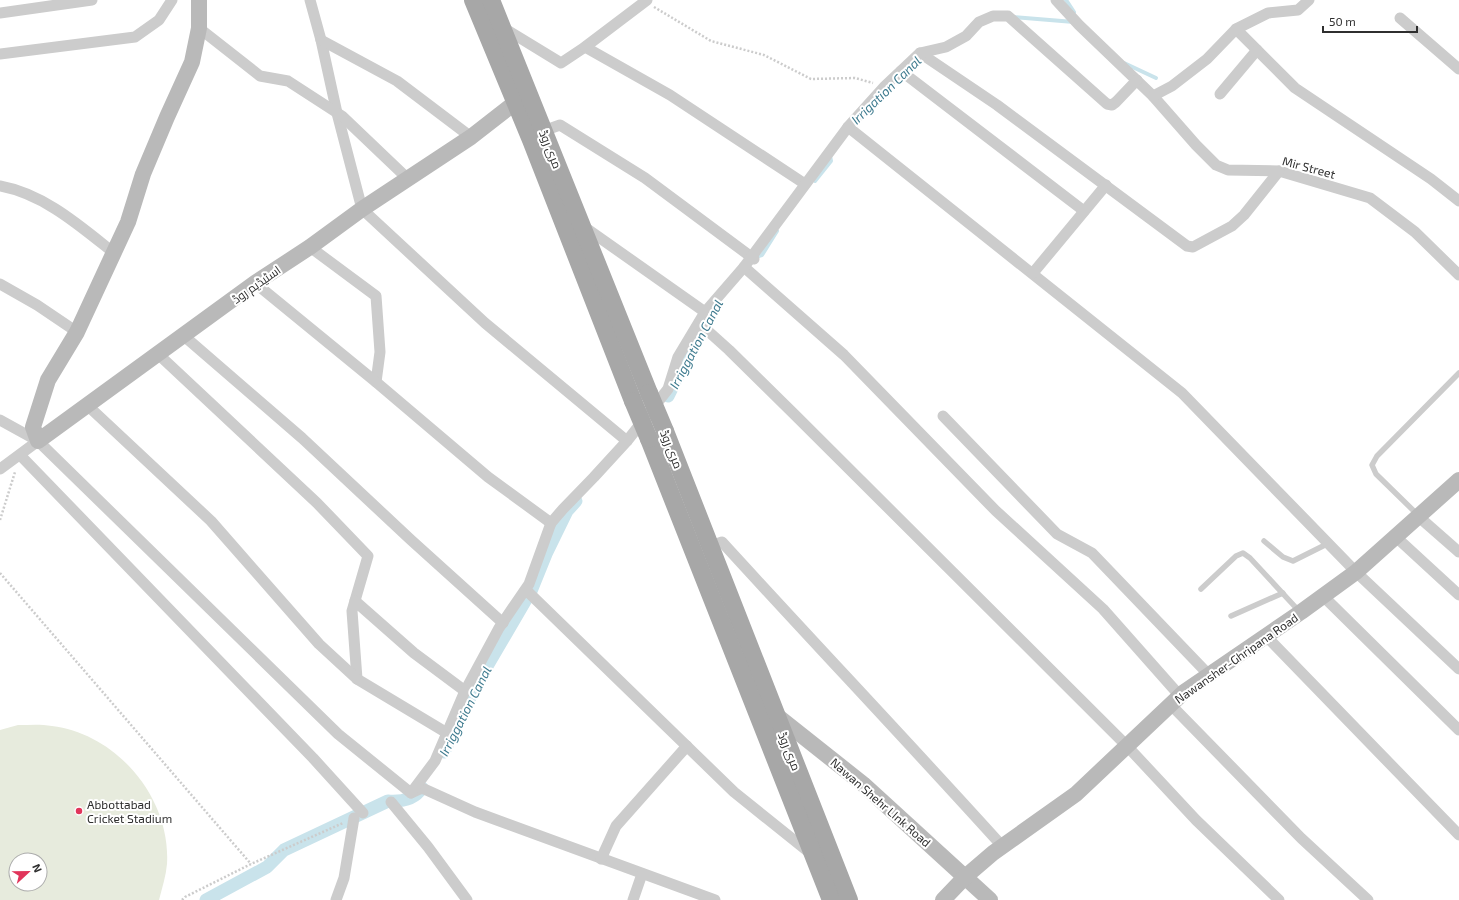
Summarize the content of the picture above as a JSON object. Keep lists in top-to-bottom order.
{
  "streets": {
    "main road": ["مری روڈ"],
    "street": [
      "Mir Street",
      "اسٹیڈیم روڈ",
      "Nawansher-Ghripana Road",
      "Nawan Shehr LInk Road"
    ]
  },
  "crossings": [
    ["مری روڈ", "اسٹیڈیم روڈ"],
    ["مری روڈ", "Nawan Shehr LInk Road"],
    ["Nawansher-Ghripana Road", "Nawan Shehr LInk Road"]
  ],
  "water": ["Irrigation Canal", "Irriggation Canal"],
  "places": ["Abbottabad Cricket Stadium"],
  "scale_bar": "50 m",
  "north": "right"
}
